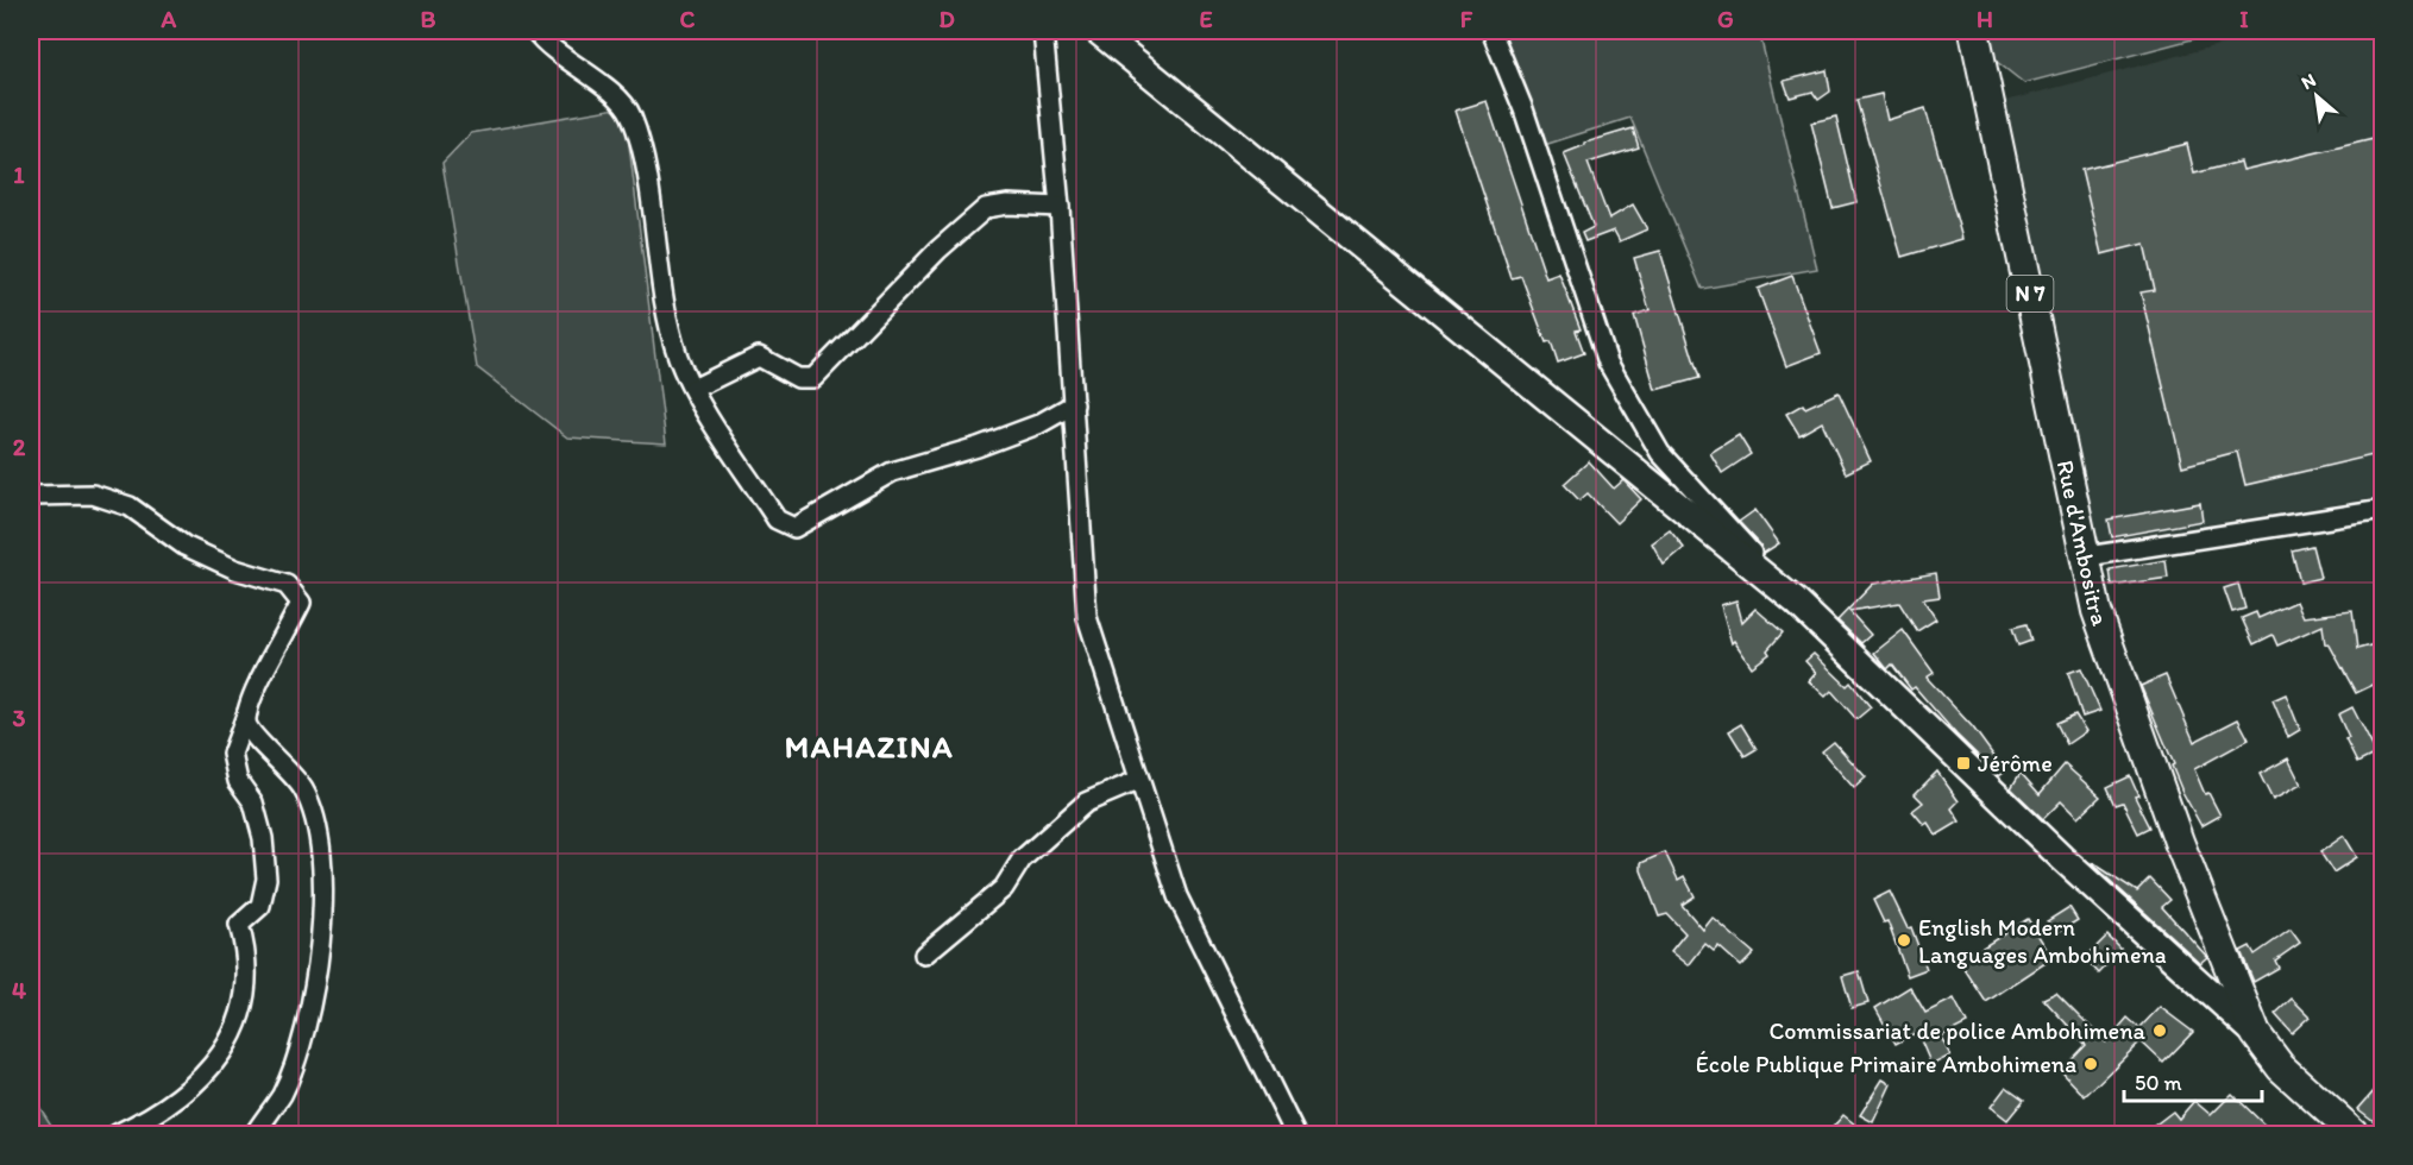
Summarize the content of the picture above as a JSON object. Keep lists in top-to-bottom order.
{
  "streets": {
    "main road": ["N 7", "Rue d'Ambositra"]
  },
  "crossings": [
    ["N 7", "Rue d'Ambositra"]
  ],
  "districts": ["MAHAZINA"],
  "places": {
    "transit": ["Jérôme"],
    "other": ["English Modern Languages Ambohimena", "Commissariat de police Ambohimena", "École Publique Primaire Ambohimena"]
  },
  "scale_bar": "50 m",
  "north": "top left",
  "grid": {
    "columns": [
      "A",
      "B",
      "C",
      "D",
      "E",
      "F",
      "G",
      "H",
      "I"
    ],
    "rows": [
      "1",
      "2",
      "3",
      "4"
    ]
  }
}
